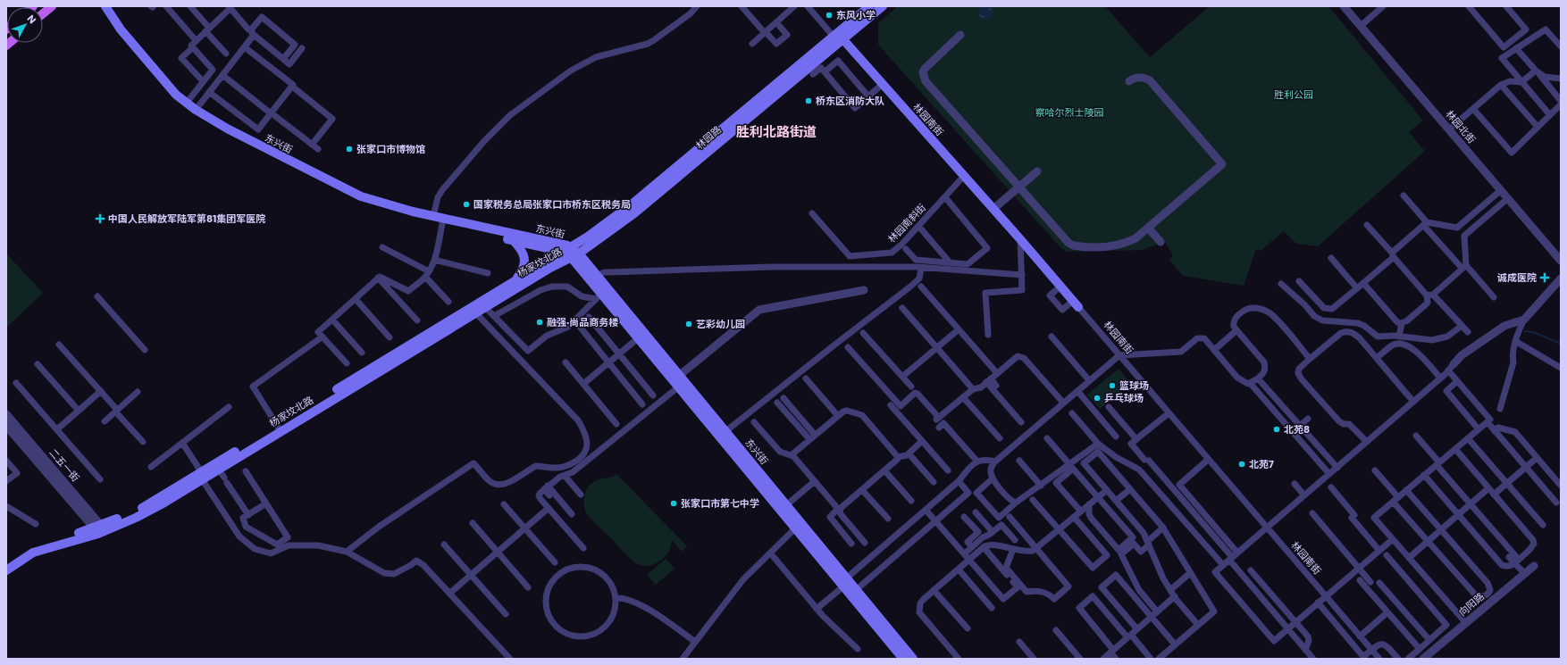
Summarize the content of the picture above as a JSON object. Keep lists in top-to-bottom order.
{
  "streets": {
    "main road": [
      "林园南街",
      "林园路",
      "东兴街",
      "杨家坟北路"
    ],
    "street": [
      "林园北街",
      "林园南斜街",
      "二五一街",
      "向阳路"
    ]
  },
  "crossings": [
    ["林园南街", "林园路"],
    ["林园南街", "林园南斜街"],
    ["林园路", "东兴街"],
    ["林园路", "杨家坟北路"],
    ["东兴街", "杨家坟北路"],
    ["杨家坟北路", "二五一街"]
  ],
  "districts": ["胜利北路街道"],
  "parks": ["胜利公园", "察哈尔烈士陵园"],
  "places": {
    "other": [
      "东风小学",
      "桥东区消防大队",
      "张家口市博物馆",
      "国家税务总局张家口市桥东区税务局",
      "融强·尚品商务楼",
      "艺彩幼儿园",
      "篮球场",
      "乒乓球场",
      "北苑8",
      "北苑7",
      "张家口市第七中学"
    ],
    "health": ["中国人民解放军陆军第81集团军医院", "诚成医院"]
  },
  "north": "top right"
}
